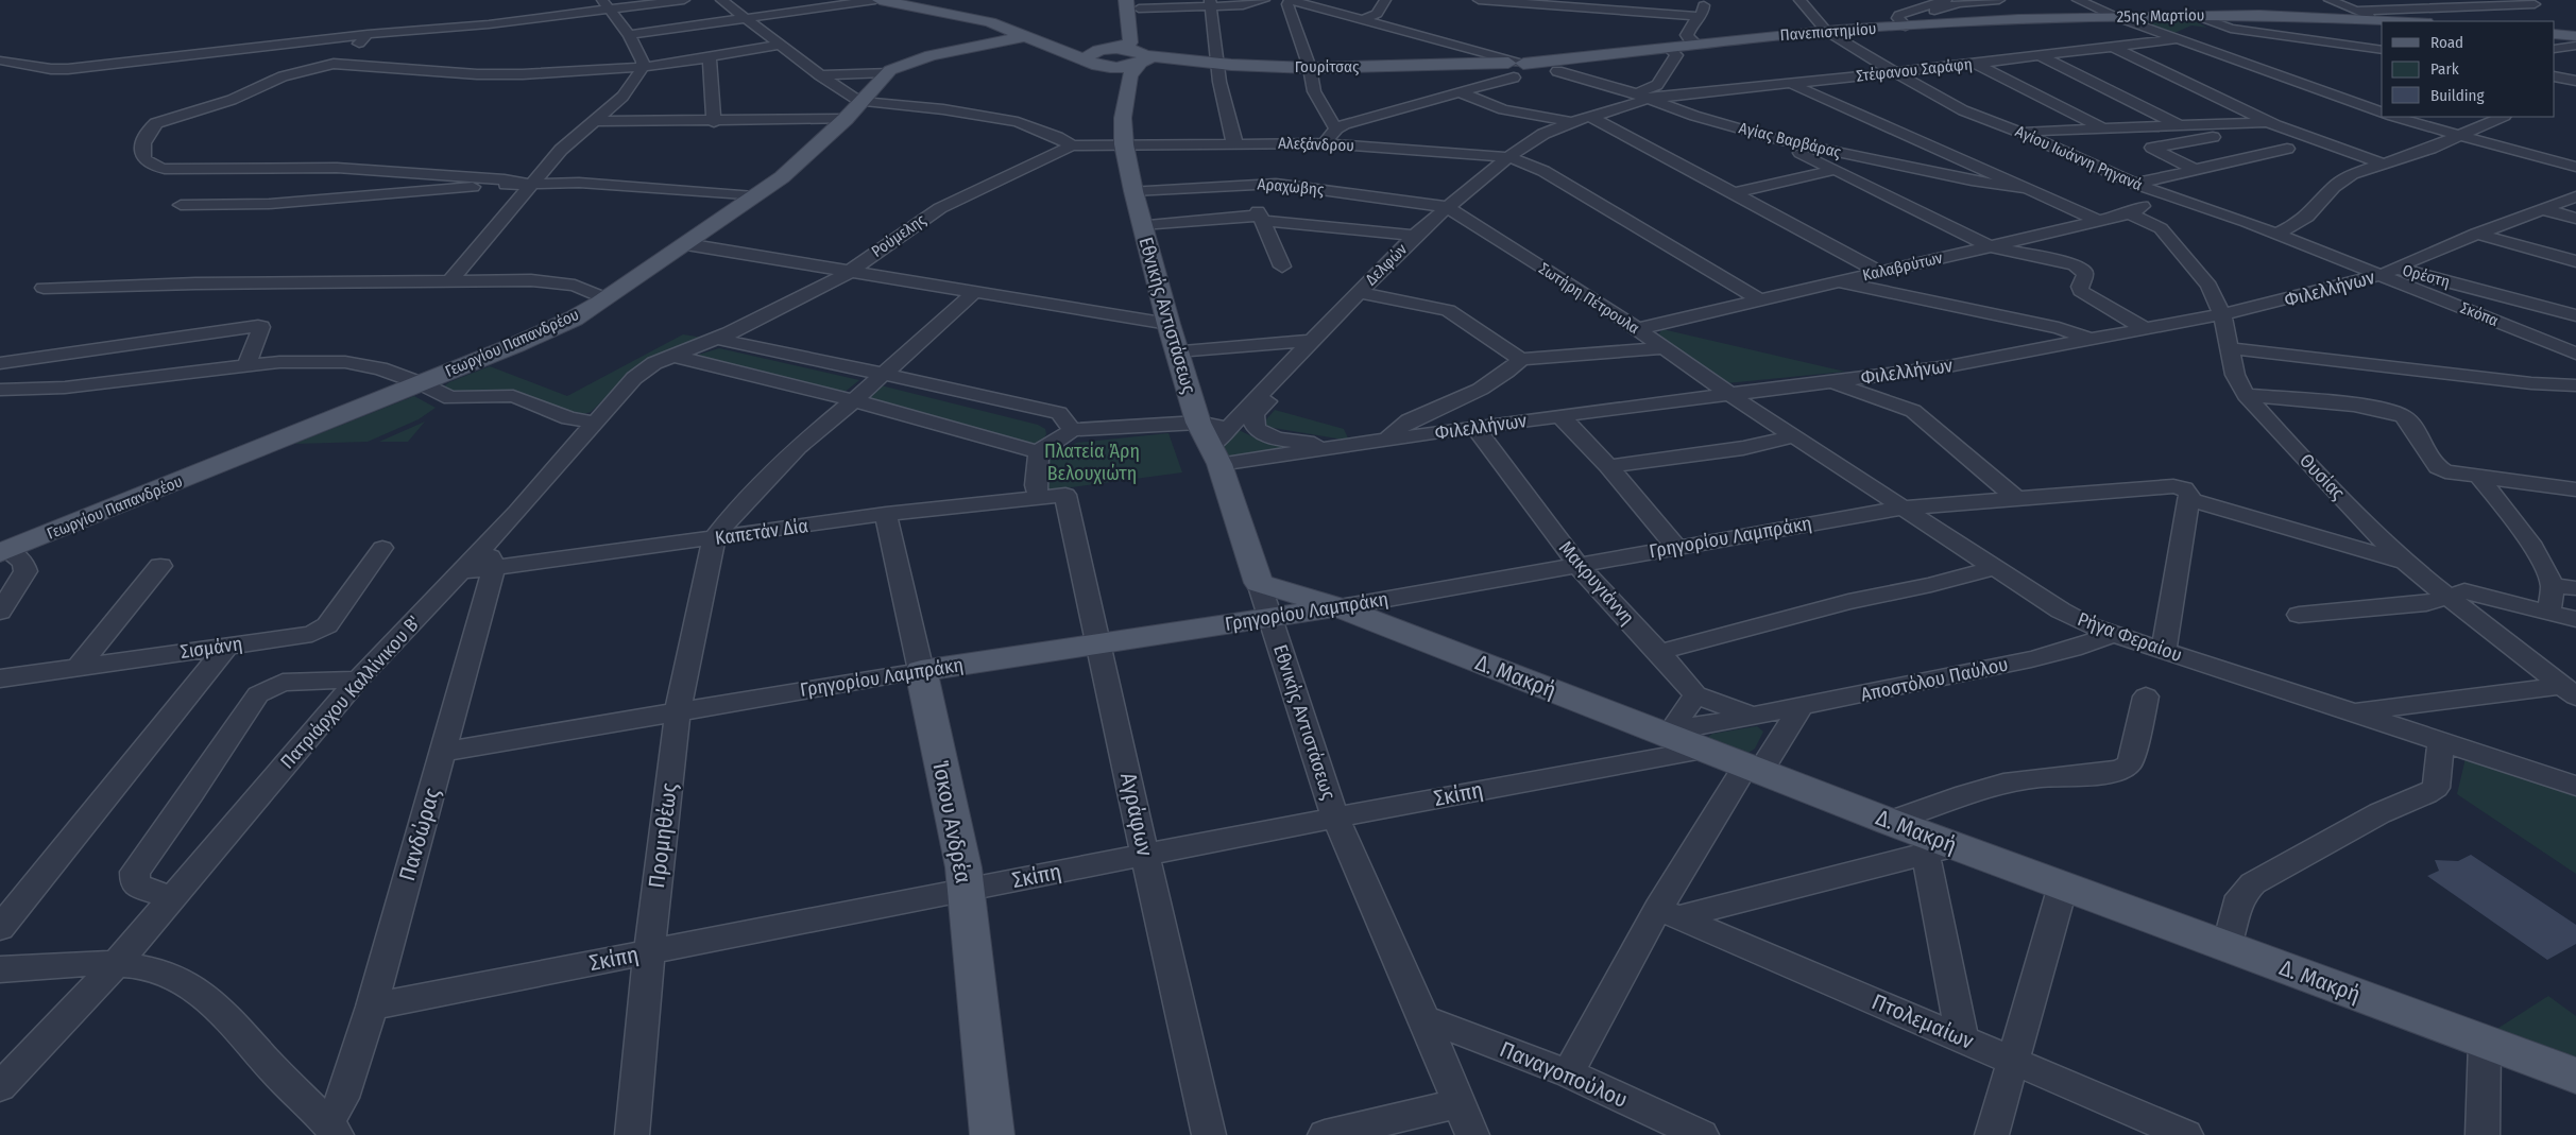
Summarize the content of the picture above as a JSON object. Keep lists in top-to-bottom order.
{
  "streets": {
    "main road": [
      "25ης Μαρτίου",
      "Πανεπιστημίου",
      "Γουρίτσας",
      "Εθνικής Αντιστάσεως",
      "Γεωργίου Παπανδρέου",
      "Γρηγορίου Λαμπράκη",
      "Δ. Μακρή",
      "Ίσκου Ανδρέα"
    ],
    "street": [
      "Στέφανου Σαράφη",
      "Αγίας Βαρβάρας",
      "Αλεξάνδρου",
      "Αγίου Ιωάννη Ρηγανά",
      "Αραχώβης",
      "Ρούμελης",
      "Δελφών",
      "Καλαβρύτων",
      "Ορέστη",
      "Φιλελλήνων",
      "Σωτήρη Πέτρουλα",
      "Σκόπα",
      "Θυσίας",
      "Καπετάν Δία",
      "Μακρυγιάννη",
      "Ρήγα Φεραίου",
      "Σισμάνη",
      "Αποστόλου Παύλου",
      "Πατριάρχου Καλλίνικου B'",
      "Σκίπη",
      "Αγράφων",
      "Πανδώρας",
      "Προμηθέως",
      "Πτολεμαίων",
      "Παναγοπούλου"
    ]
  },
  "crossings": [
    ["25ης Μαρτίου", "Πανεπιστημίου"],
    ["Πανεπιστημίου", "Αγίας Βαρβάρας"],
    ["Πανεπιστημίου", "Αγίου Ιωάννη Ρηγανά"],
    ["Γουρίτσας", "Εθνικής Αντιστάσεως"],
    ["Στέφανου Σαράφη", "Αγίας Βαρβάρας"],
    ["Στέφανου Σαράφη", "Αγίου Ιωάννη Ρηγανά"],
    ["Στέφανου Σαράφη", "Δελφών"],
    ["Αγίας Βαρβάρας", "Δελφών"],
    ["Αλεξάνδρου", "Ρούμελης"],
    ["Αλεξάνδρου", "Δελφών"],
    ["Αλεξάνδρου", "Καλαβρύτων"],
    ["Αλεξάνδρου", "Εθνικής Αντιστάσεως"],
    ["Αγίου Ιωάννη Ρηγανά", "Καλαβρύτων"],
    ["Αγίου Ιωάννη Ρηγανά", "Ορέστη"],
    ["Αγίου Ιωάννη Ρηγανά", "Φιλελλήνων"],
    ["Αγίου Ιωάννη Ρηγανά", "Σκόπα"],
    ["Αραχώβης", "Δελφών"],
    ["Αραχώβης", "Σωτήρη Πέτρουλα"],
    ["Αραχώβης", "Εθνικής Αντιστάσεως"],
    ["Ρούμελης", "Πατριάρχου Καλλίνικου B'"],
    ["Δελφών", "Φιλελλήνων"],
    ["Δελφών", "Σωτήρη Πέτρουλα"],
    ["Δελφών", "Εθνικής Αντιστάσεως"],
    ["Καλαβρύτων", "Σωτήρη Πέτρουλα"],
    ["Καλαβρύτων", "Θυσίας"],
    ["Ορέστη", "Φιλελλήνων"],
    ["Ορέστη", "Σκόπα"],
    ["Φιλελλήνων", "Σωτήρη Πέτρουλα"],
    ["Φιλελλήνων", "Σκόπα"],
    ["Φιλελλήνων", "Εθνικής Αντιστάσεως"],
    ["Φιλελλήνων", "Θυσίας"],
    ["Φιλελλήνων", "Μακρυγιάννη"],
    ["Φιλελλήνων", "Ρήγα Φεραίου"],
    ["Σωτήρη Πέτρουλα", "Ρήγα Φεραίου"],
    ["Εθνικής Αντιστάσεως", "Γρηγορίου Λαμπράκη"],
    ["Εθνικής Αντιστάσεως", "Δ. Μακρή"],
    ["Εθνικής Αντιστάσεως", "Σκίπη"],
    ["Εθνικής Αντιστάσεως", "Παναγοπούλου"],
    ["Καπετάν Δία", "Πατριάρχου Καλλίνικου B'"],
    ["Καπετάν Δία", "Αγράφων"],
    ["Καπετάν Δία", "Ίσκου Ανδρέα"],
    ["Καπετάν Δία", "Πανδώρας"],
    ["Καπετάν Δία", "Προμηθέως"],
    ["Γρηγορίου Λαμπράκη", "Μακρυγιάννη"],
    ["Γρηγορίου Λαμπράκη", "Ρήγα Φεραίου"],
    ["Γρηγορίου Λαμπράκη", "Δ. Μακρή"],
    ["Γρηγορίου Λαμπράκη", "Αγράφων"],
    ["Γρηγορίου Λαμπράκη", "Ίσκου Ανδρέα"],
    ["Γρηγορίου Λαμπράκη", "Πανδώρας"],
    ["Γρηγορίου Λαμπράκη", "Προμηθέως"],
    ["Ρήγα Φεραίου", "Αποστόλου Παύλου"],
    ["Δ. Μακρή", "Αποστόλου Παύλου"],
    ["Δ. Μακρή", "Σκίπη"],
    ["Πατριάρχου Καλλίνικου B'", "Πανδώρας"],
    ["Σκίπη", "Αγράφων"],
    ["Σκίπη", "Ίσκου Ανδρέα"],
    ["Σκίπη", "Πανδώρας"],
    ["Σκίπη", "Προμηθέως"]
  ],
  "parks": ["Πλατεία Άρη Βελουχιώτη"],
  "legend": ["Road", "Park", "Building"]
}
